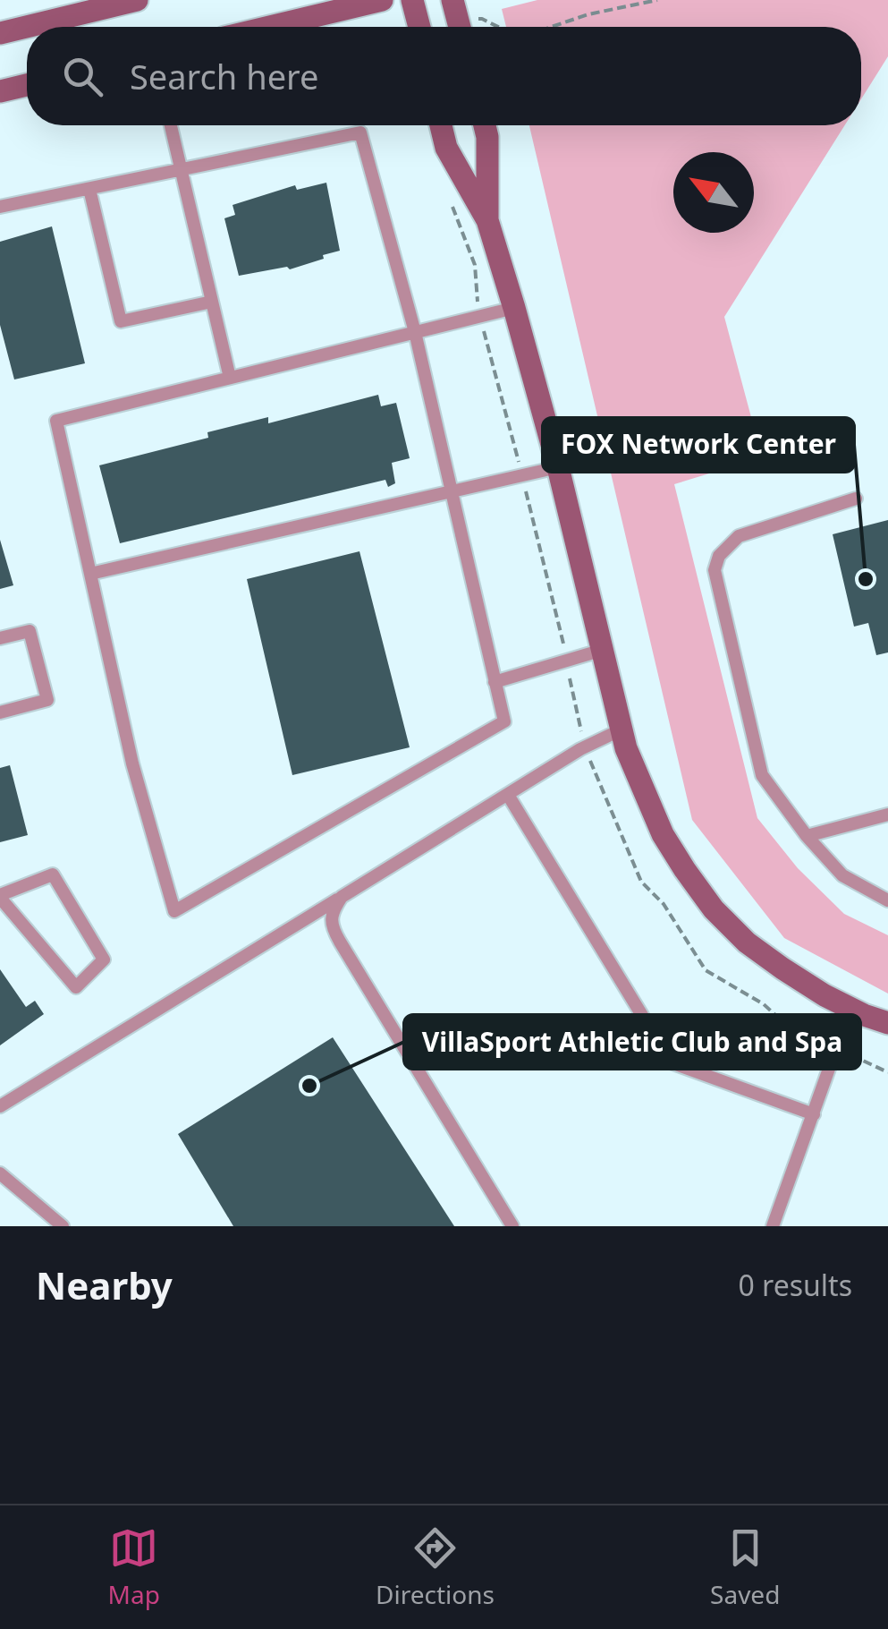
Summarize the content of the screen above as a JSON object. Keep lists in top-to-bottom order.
{
  "places": ["FOX Network Center", "VillaSport Athletic Club and Spa"],
  "north": "top left",
  "page": {
    "search": "Search here",
    "heading": ["Nearby", "0 results"],
    "nav": ["Map", "Directions", "Saved"]
  }
}
